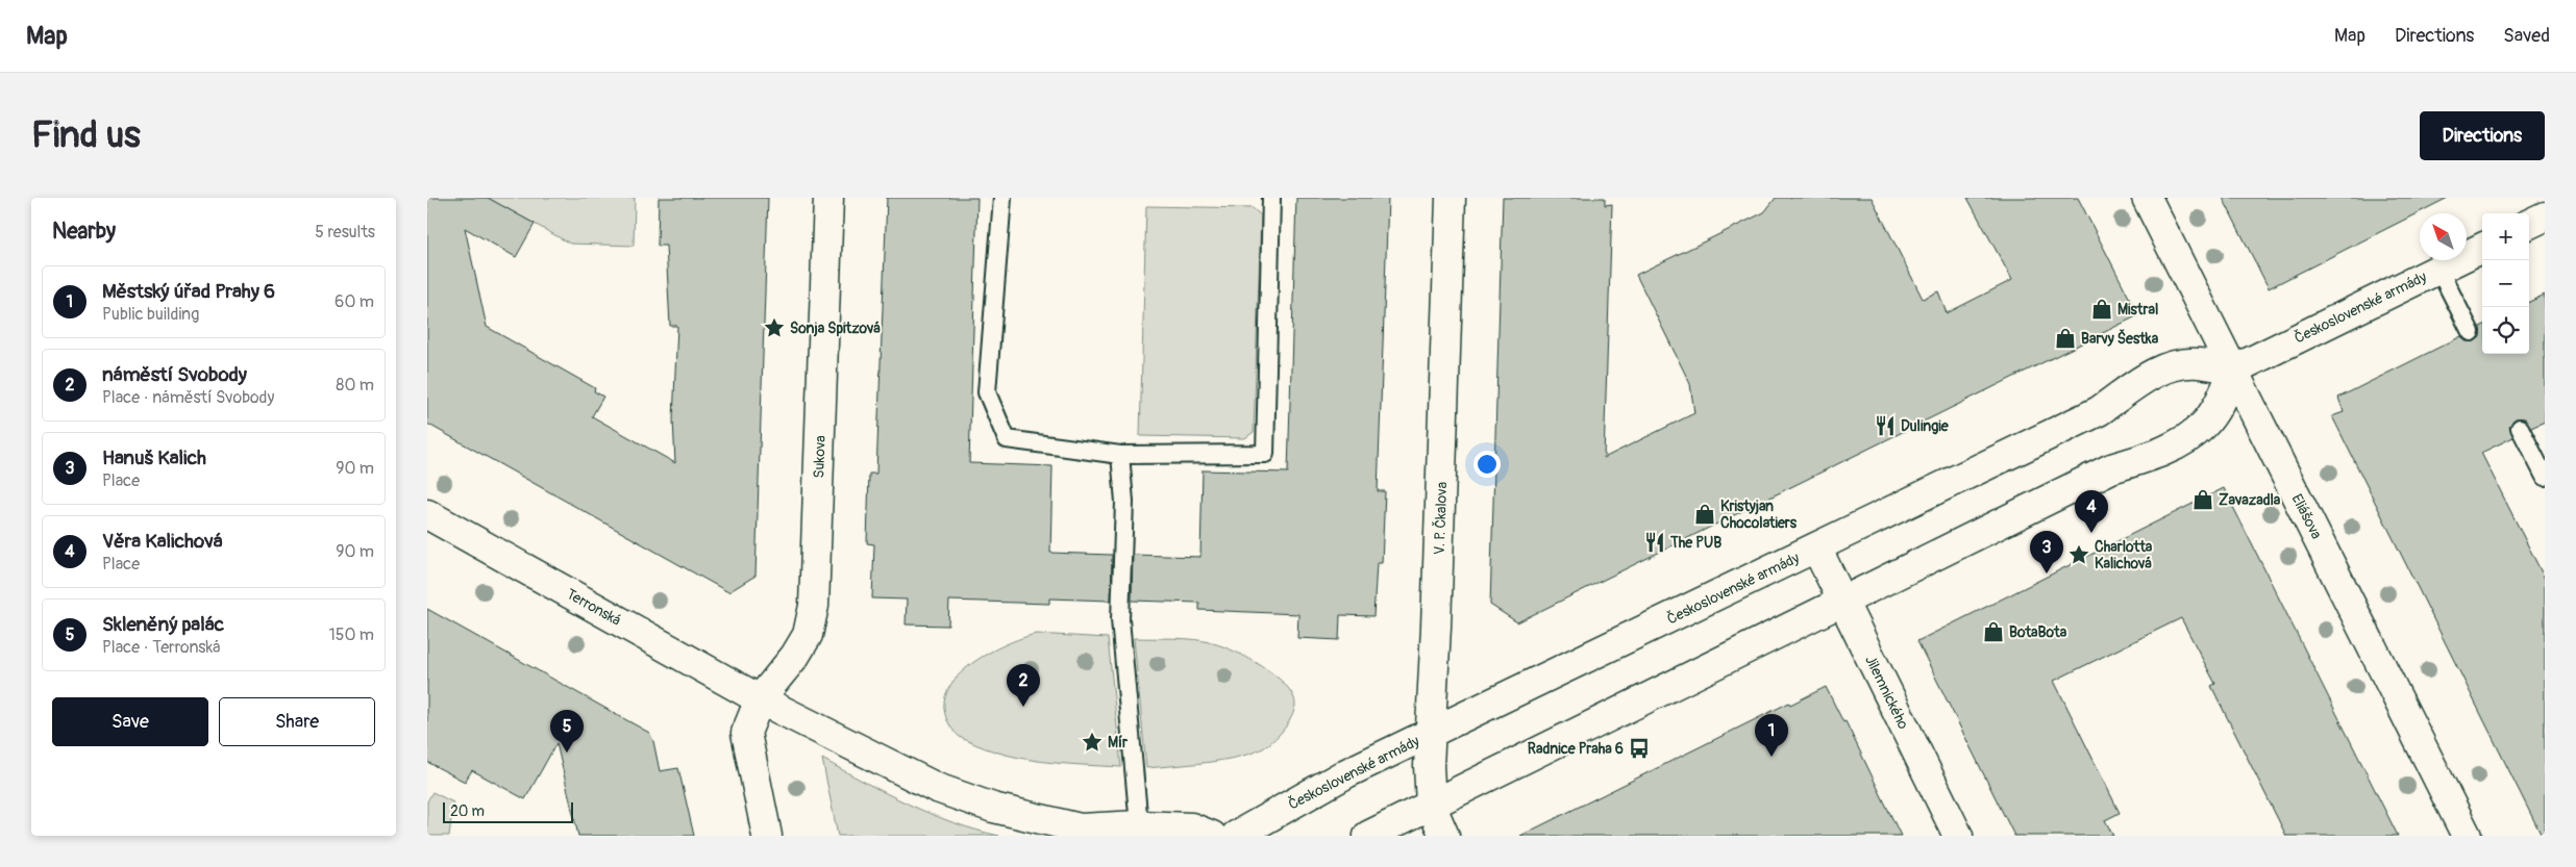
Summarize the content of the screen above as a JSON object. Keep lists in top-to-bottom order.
{
  "streets": {
    "street": [
      "Československé armády",
      "Sukova",
      "Eliášova",
      "V. P. Čkalova",
      "Terronská",
      "Jilemnického"
    ]
  },
  "crossings": [
    ["Československé armády", "Eliášova"],
    ["Československé armády", "V. P. Čkalova"],
    ["Československé armády", "Jilemnického"],
    ["Sukova", "Terronská"]
  ],
  "places": {
    "shop": [
      "Mistral",
      "Barvy Šestka",
      "Zavazadla",
      "Kristyjan Chocolatiers",
      "BotaBota"
    ],
    "place": ["Sonja Spitzová", "Charlotta Kalichová", "Mír"],
    "restaurant": ["Dulingie", "The PUB"],
    "bus stop": ["Radnice Praha 6"]
  },
  "scale_bar": "20 m",
  "north": "top left",
  "page": {
    "header": "Map",
    "nav": ["Map", "Directions", "Saved"],
    "buttons": [
      "Directions",
      ["Save", "Share"]
    ],
    "title": "Find us",
    "heading": ["Nearby", "5 results"],
    "map_buttons": ["+", "−"],
    "list": [
      {
        "mark": "1",
        "name": "Městský úřad Prahy 6",
        "note": "Public building",
        "value": "60 m"
      },
      {
        "mark": "2",
        "name": "náměstí Svobody",
        "note": "Place · náměstí Svobody",
        "value": "80 m"
      },
      {
        "mark": "3",
        "name": "Hanuš Kalich",
        "note": "Place",
        "value": "90 m"
      },
      {
        "mark": "4",
        "name": "Věra Kalichová",
        "note": "Place",
        "value": "90 m"
      },
      {
        "mark": "5",
        "name": "Skleněný palác",
        "note": "Place · Terronská",
        "value": "150 m"
      }
    ],
    "pins": [
      "4",
      "3",
      "2",
      "5",
      "1"
    ],
    "scale": "20 m"
  }
}
